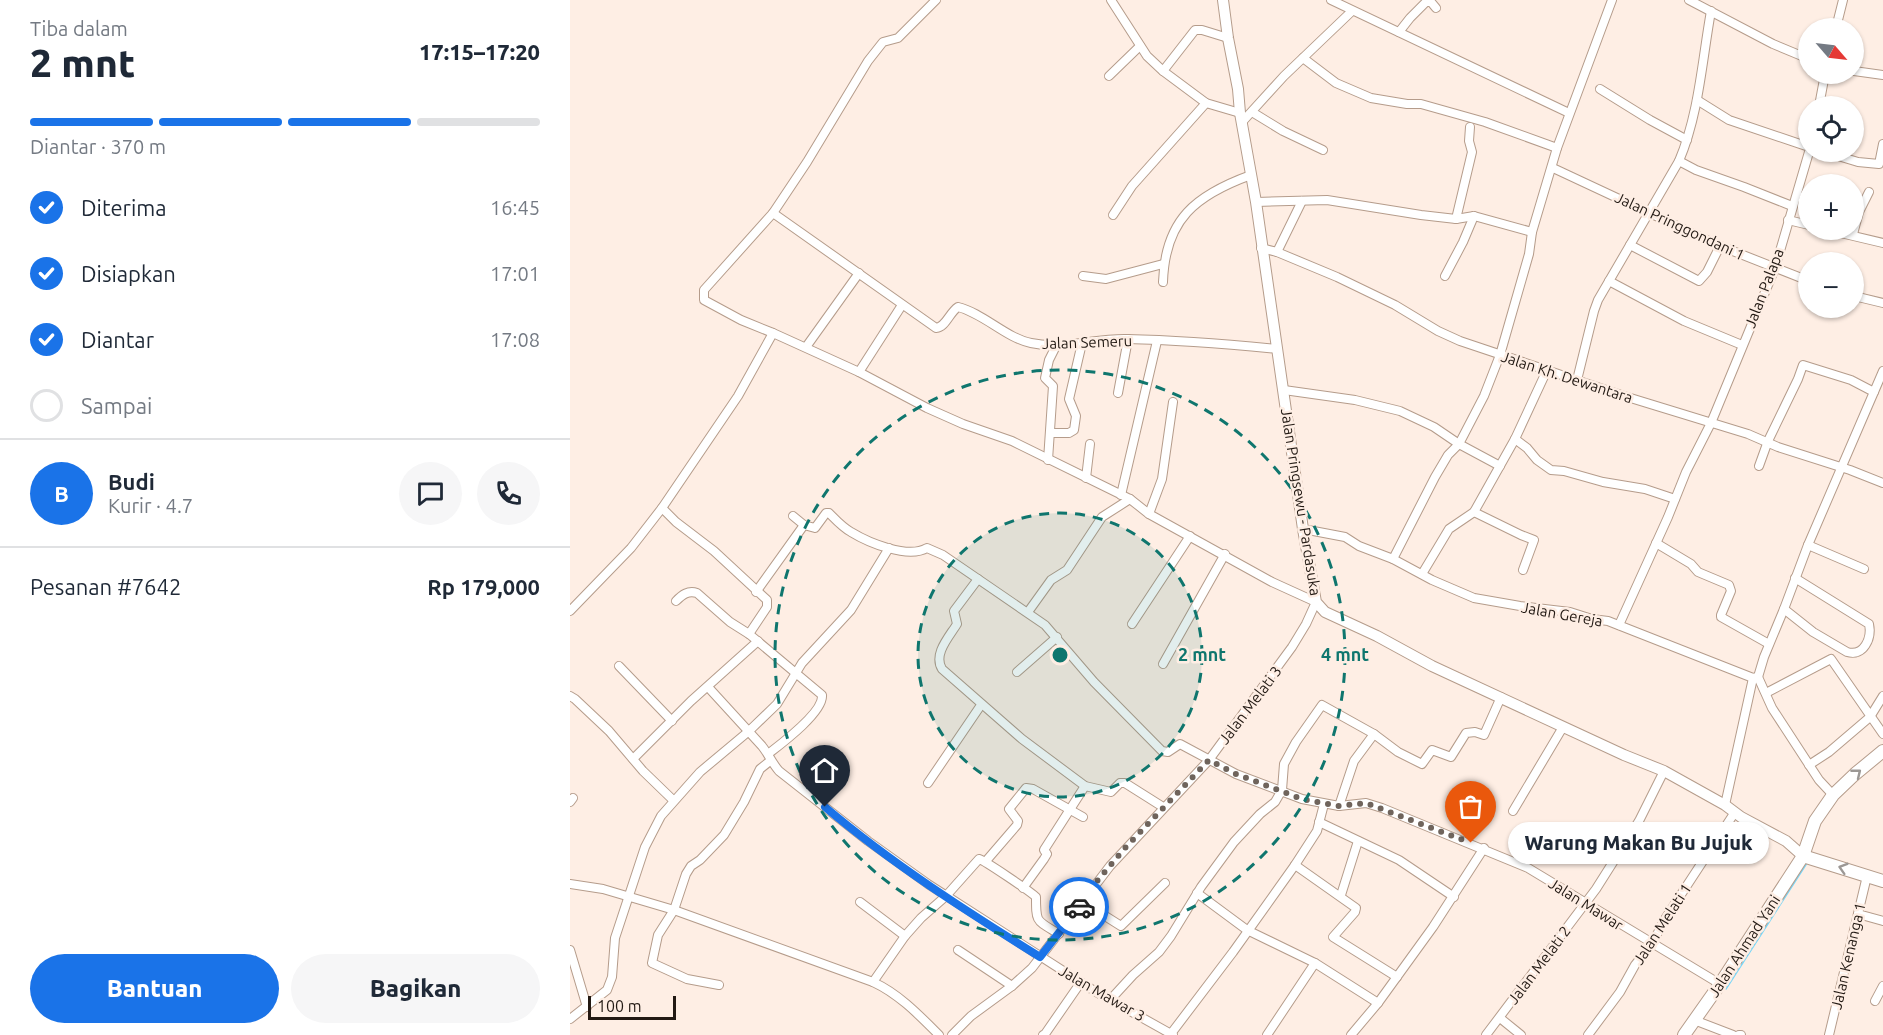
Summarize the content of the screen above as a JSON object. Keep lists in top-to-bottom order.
{
  "streets": {
    "highway": ["Jalan Ahmad Yani"],
    "main road": ["Jalan Pringsewu - Pardasuka"],
    "street": [
      "Jalan Pringgondani 1",
      "Jalan Palapa",
      "Jalan Semeru",
      "Jalan Kh. Dewantara",
      "Jalan Gereja",
      "Jalan Melati 3",
      "Jalan Mawar",
      "Jalan Melati 1",
      "Jalan Kenanga 1",
      "Jalan Melati 2",
      "Jalan Mawar 3"
    ]
  },
  "crossings": [
    ["Jalan Pringgondani 1", "Jalan Palapa"],
    ["Jalan Palapa", "Jalan Kh. Dewantara"],
    ["Jalan Palapa", "Jalan Gereja"],
    ["Jalan Semeru", "Jalan Pringsewu - Pardasuka"],
    ["Jalan Kh. Dewantara", "Jalan Pringsewu - Pardasuka"],
    ["Jalan Pringsewu - Pardasuka", "Jalan Gereja"],
    ["Jalan Pringsewu - Pardasuka", "Jalan Melati 3"],
    ["Jalan Pringsewu - Pardasuka", "Jalan Melati 1"],
    ["Jalan Pringsewu - Pardasuka", "Jalan Ahmad Yani"],
    ["Jalan Pringsewu - Pardasuka", "Jalan Melati 2"],
    ["Jalan Melati 3", "Jalan Mawar"],
    ["Jalan Melati 3", "Jalan Mawar 3"],
    ["Jalan Mawar", "Jalan Melati 1"],
    ["Jalan Mawar", "Jalan Ahmad Yani"],
    ["Jalan Mawar", "Jalan Melati 2"]
  ],
  "places": ["Warung Makan Bu Jujuk"],
  "scale_bar": "100 m",
  "north": "bottom right",
  "page": {
    "heading": ["2 mnt", "Tiba dalam", "17:15–17:20"],
    "panel": [
      "Budi",
      "Kurir · 4.7",
      "Pesanan #7642",
      "Rp 179,000"
    ],
    "map_buttons": ["+", "−"],
    "bar": "Diantar · 370 m",
    "list": [
      ["Diterima", "16:45"],
      ["Disiapkan", "17:01"],
      ["Diantar", "17:08"],
      "Sampai"
    ],
    "round": "B",
    "bubble": "Warung Makan Bu Jujuk",
    "buttons": ["Bantuan", "Bagikan"],
    "scale": "100 m"
  },
  "rings": ["2 mnt", "4 mnt"]
}
